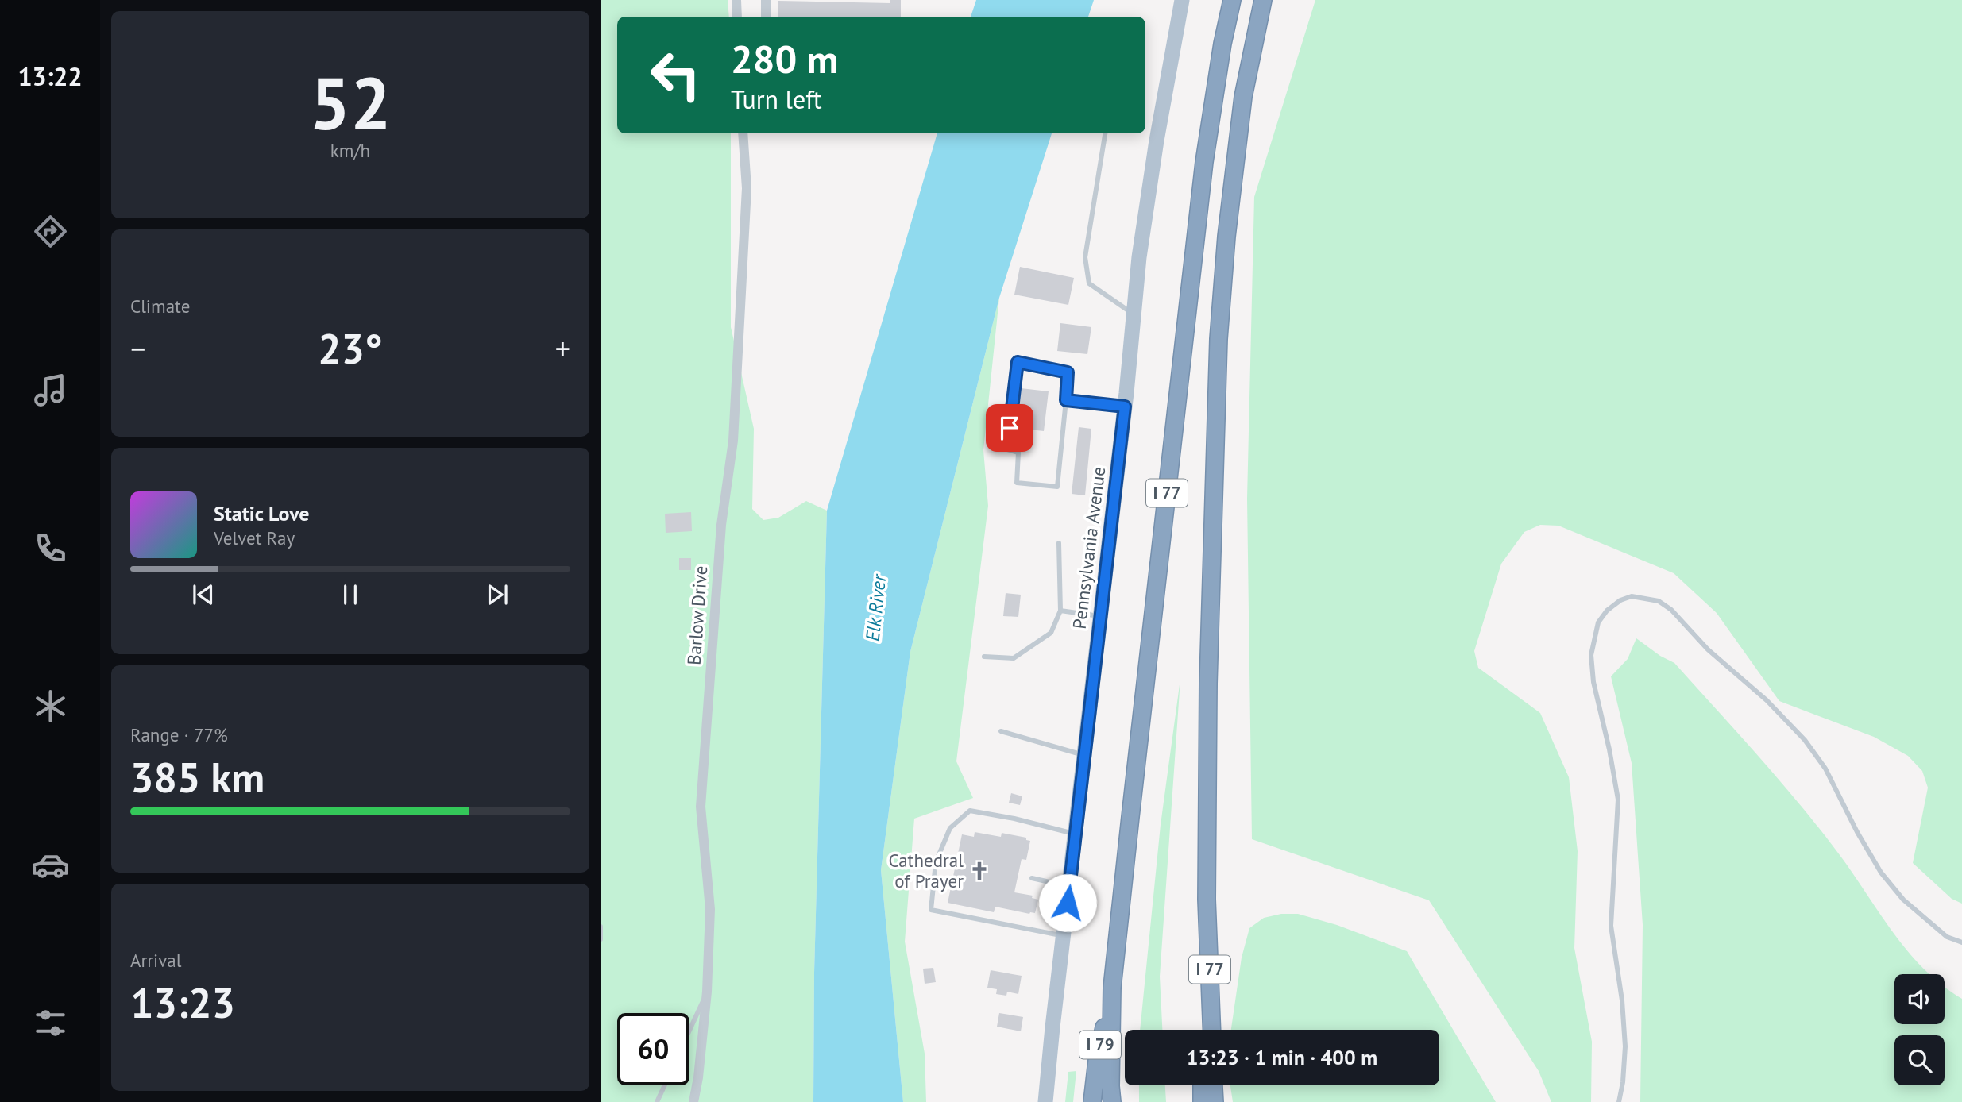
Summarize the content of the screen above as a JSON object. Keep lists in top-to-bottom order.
{
  "streets": {
    "highway": ["I 77", "I 79"],
    "main road": ["Pennsylvania Avenue"],
    "street": ["Barlow Drive"]
  },
  "crossings": [
    ["I 77", "I 79"]
  ],
  "water": ["Elk River"],
  "places": {
    "church": ["Cathedral of Prayer"]
  },
  "page": {
    "tabs": "13:22",
    "tile": [
      ["52", "km/h"],
      "Climate",
      ["Range · 77%", "385 km"],
      ["Arrival", "13:23"]
    ],
    "turn": ["280 m", "Turn left"],
    "heat": ["−", "23°", "+"],
    "song": ["Static Love", "Velvet Ray"],
    "limit": "60",
    "trip": "13:23 · 1 min · 400 m"
  }
}
